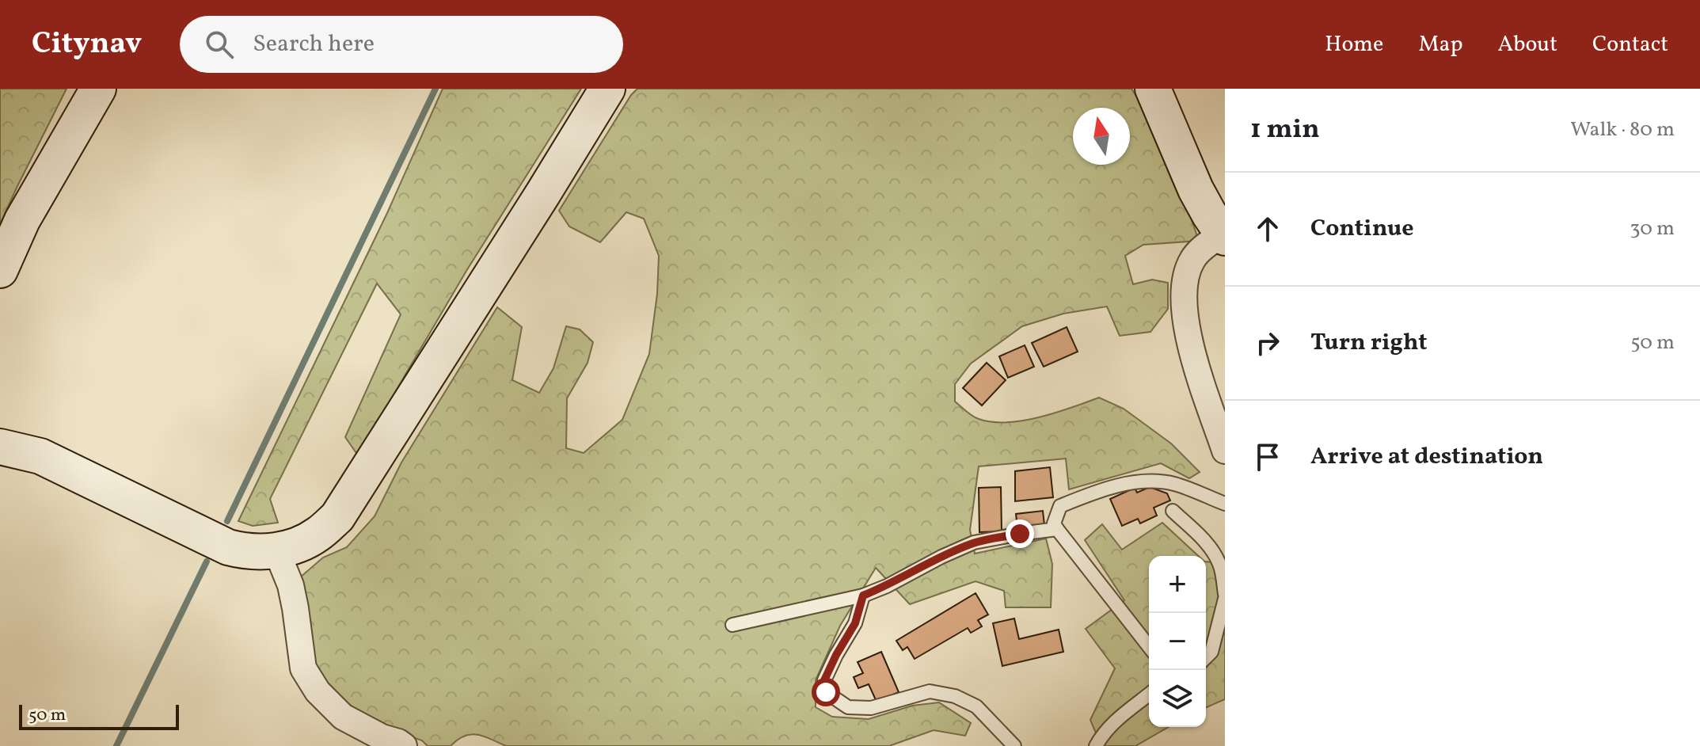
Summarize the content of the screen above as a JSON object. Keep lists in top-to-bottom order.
{
  "scale_bar": "50 m",
  "north": "top",
  "page": {
    "header": "Citynav",
    "search": "Search here",
    "nav": [
      "Home",
      "Map",
      "About",
      "Contact"
    ],
    "heading": ["1 min", "Walk · 80 m"],
    "list": [
      ["Continue", "30 m"],
      ["Turn right", "50 m"],
      "Arrive at destination"
    ],
    "map_buttons": ["+", "−"],
    "scale": "50 m"
  }
}
